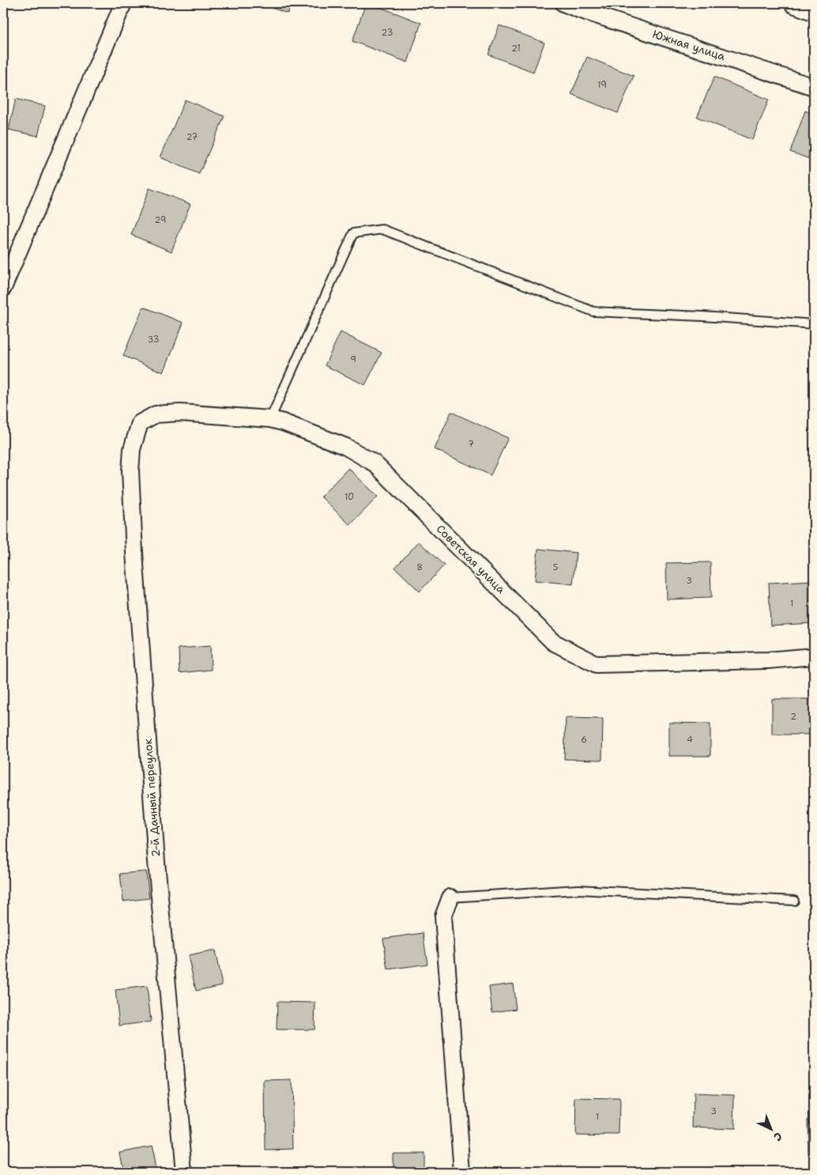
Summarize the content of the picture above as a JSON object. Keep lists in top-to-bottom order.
{
  "streets": {
    "street": ["Южная улица", "Советская улица", "2-й Дачный переулок"]
  },
  "crossings": [
    ["Советская улица", "2-й Дачный переулок"]
  ],
  "house_numbers": [
    "23",
    "21",
    "19",
    "27",
    "29",
    "33",
    "9",
    "7",
    "10",
    "8",
    "5",
    "3",
    "1",
    "2",
    "6",
    "4",
    "3",
    "1"
  ],
  "north": "bottom right"
}
